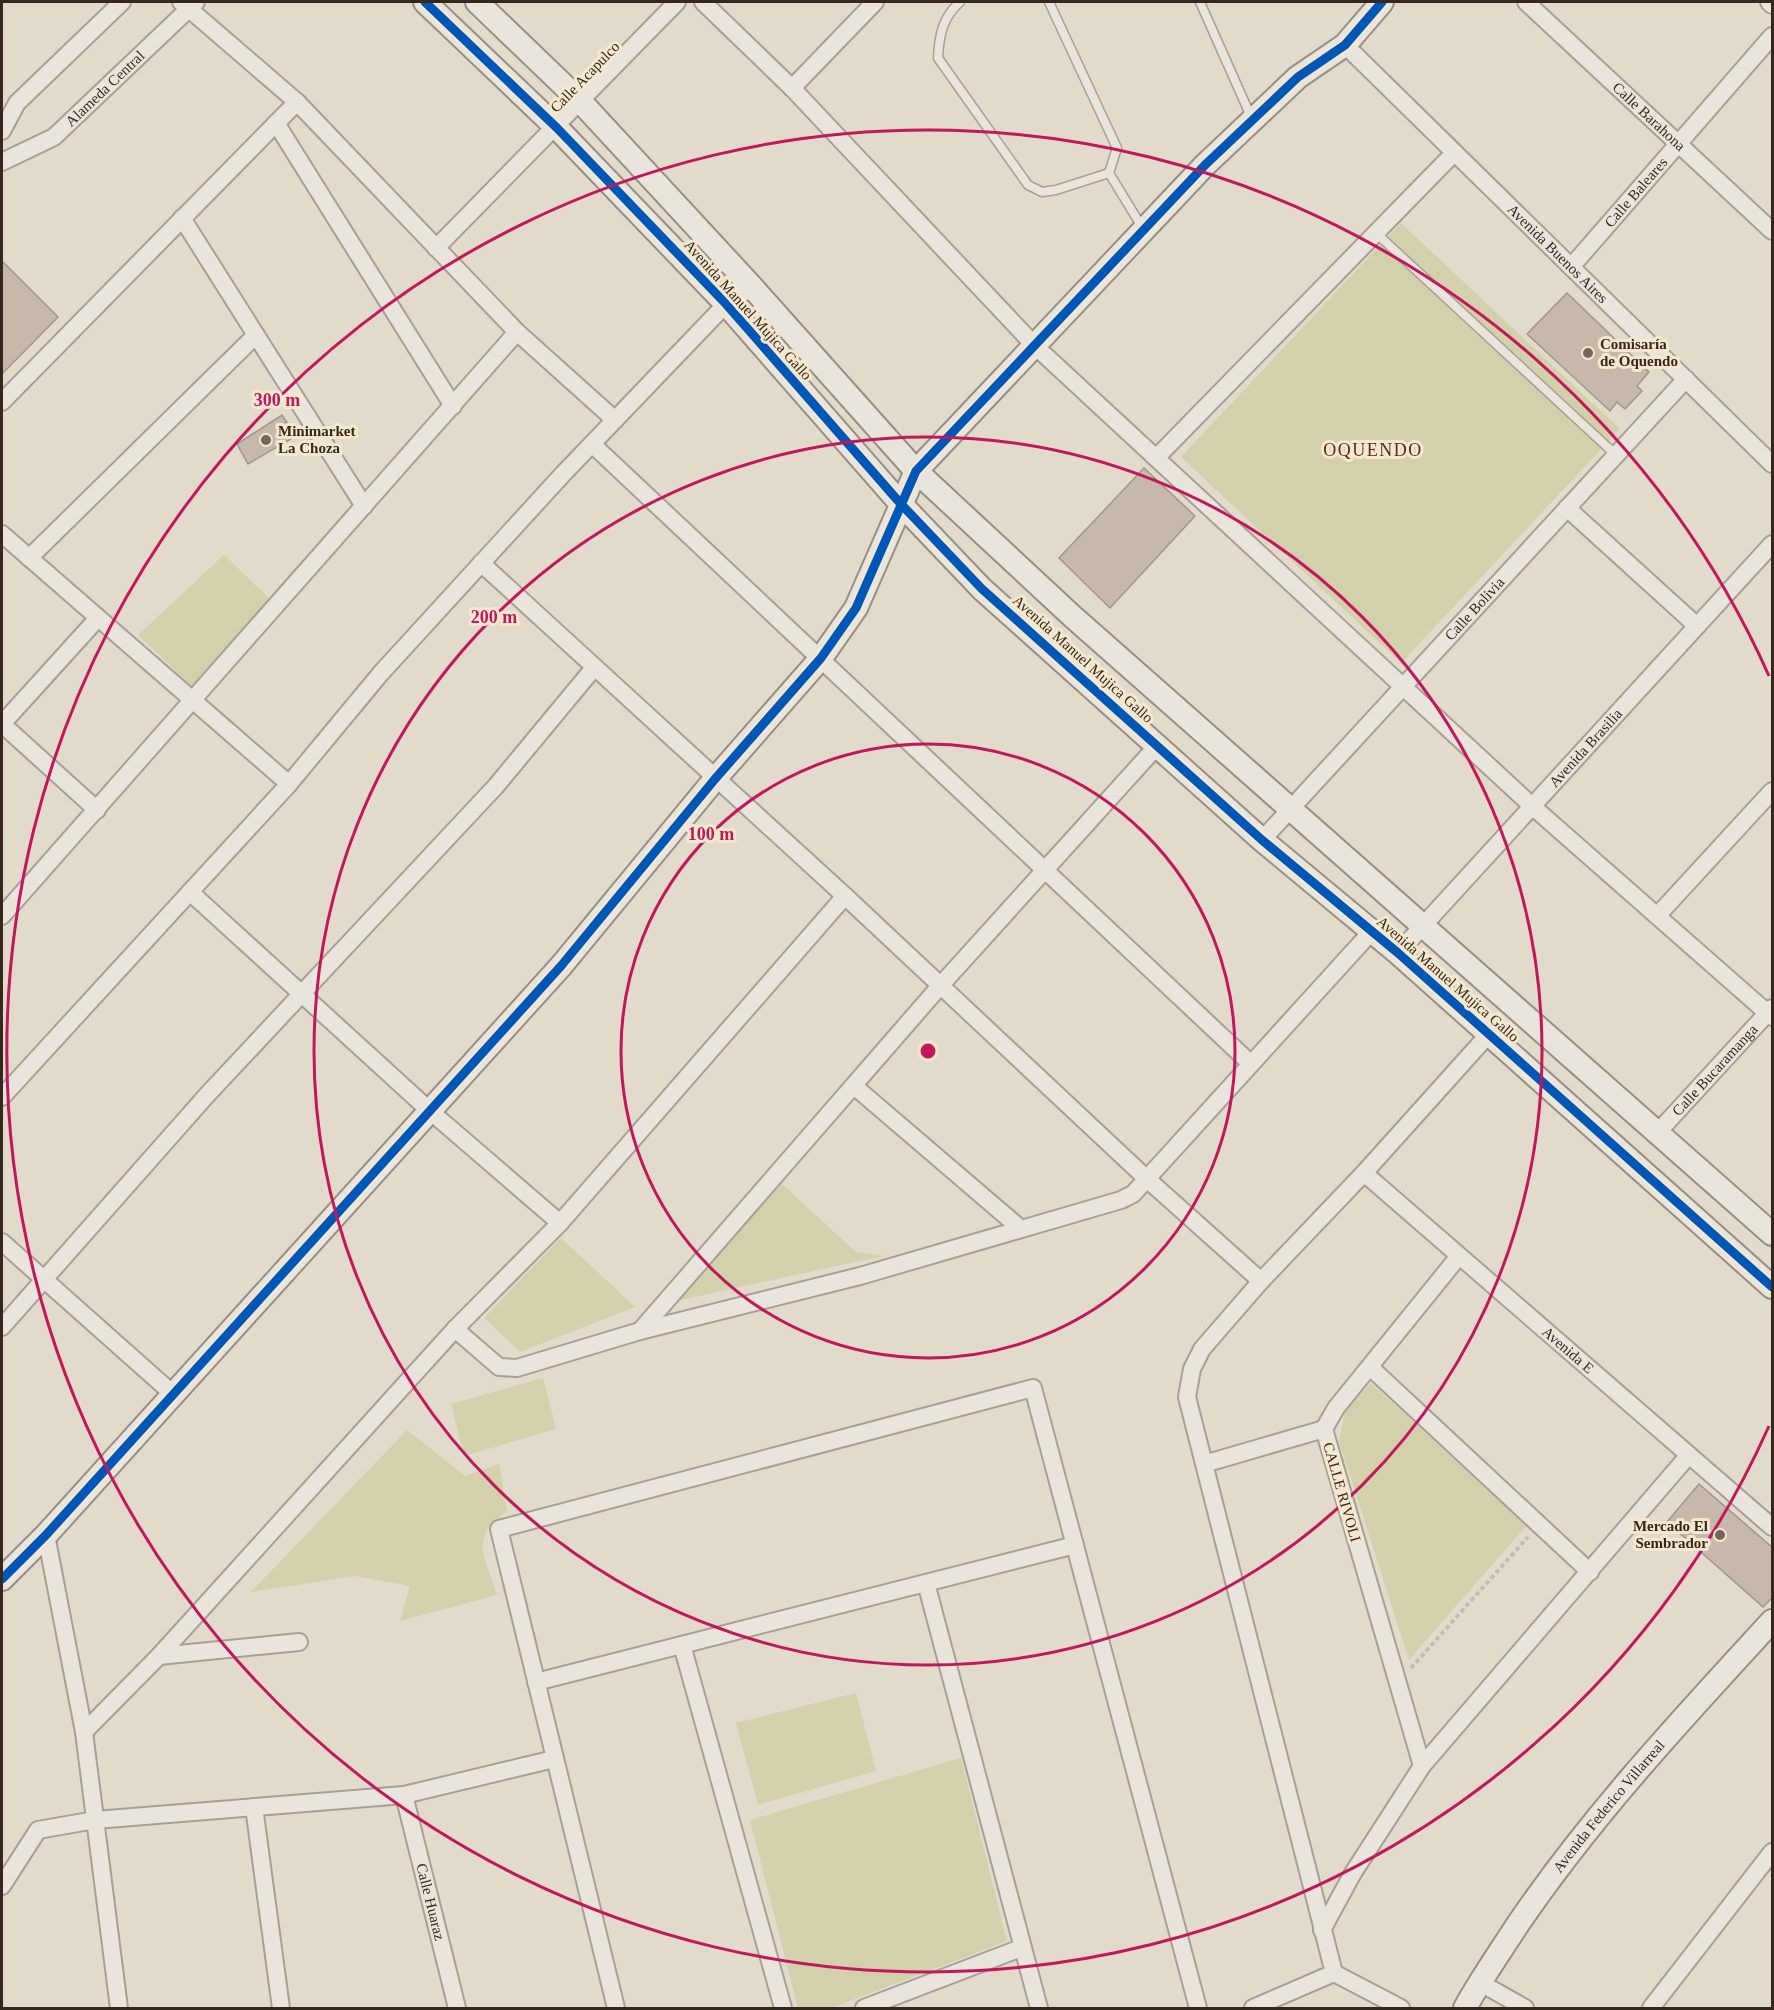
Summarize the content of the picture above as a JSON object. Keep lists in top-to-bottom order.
{
  "streets": {
    "street": [
      "Calle Acapulco",
      "Alameda Central",
      "Calle Barahona",
      "Calle Baleares",
      "Avenida Buenos Aires",
      "Avenida Manuel Mujica Gallo",
      "Calle Bolivia",
      "Avenida Brasilia",
      "Calle Bucaramanga",
      "Avenida E",
      "CALLE RIVOLI",
      "Avenida Federico Villarreal",
      "Calle Huaraz"
    ]
  },
  "crossings": [
    ["Calle Acapulco", "Avenida Manuel Mujica Gallo"],
    ["Calle Barahona", "Calle Baleares"],
    ["Calle Baleares", "Avenida Buenos Aires"],
    ["Avenida Buenos Aires", "Calle Bolivia"],
    ["Avenida Manuel Mujica Gallo", "Calle Bolivia"],
    ["Avenida Manuel Mujica Gallo", "Avenida Brasilia"],
    ["Avenida Manuel Mujica Gallo", "Calle Bucaramanga"],
    ["Avenida E", "CALLE RIVOLI"]
  ],
  "districts": ["OQUENDO"],
  "places": ["Comisaría de Oquendo", "Minimarket La Choza", "Mercado El Sembrador"],
  "rings": ["300 m", "200 m", "100 m"]
}
